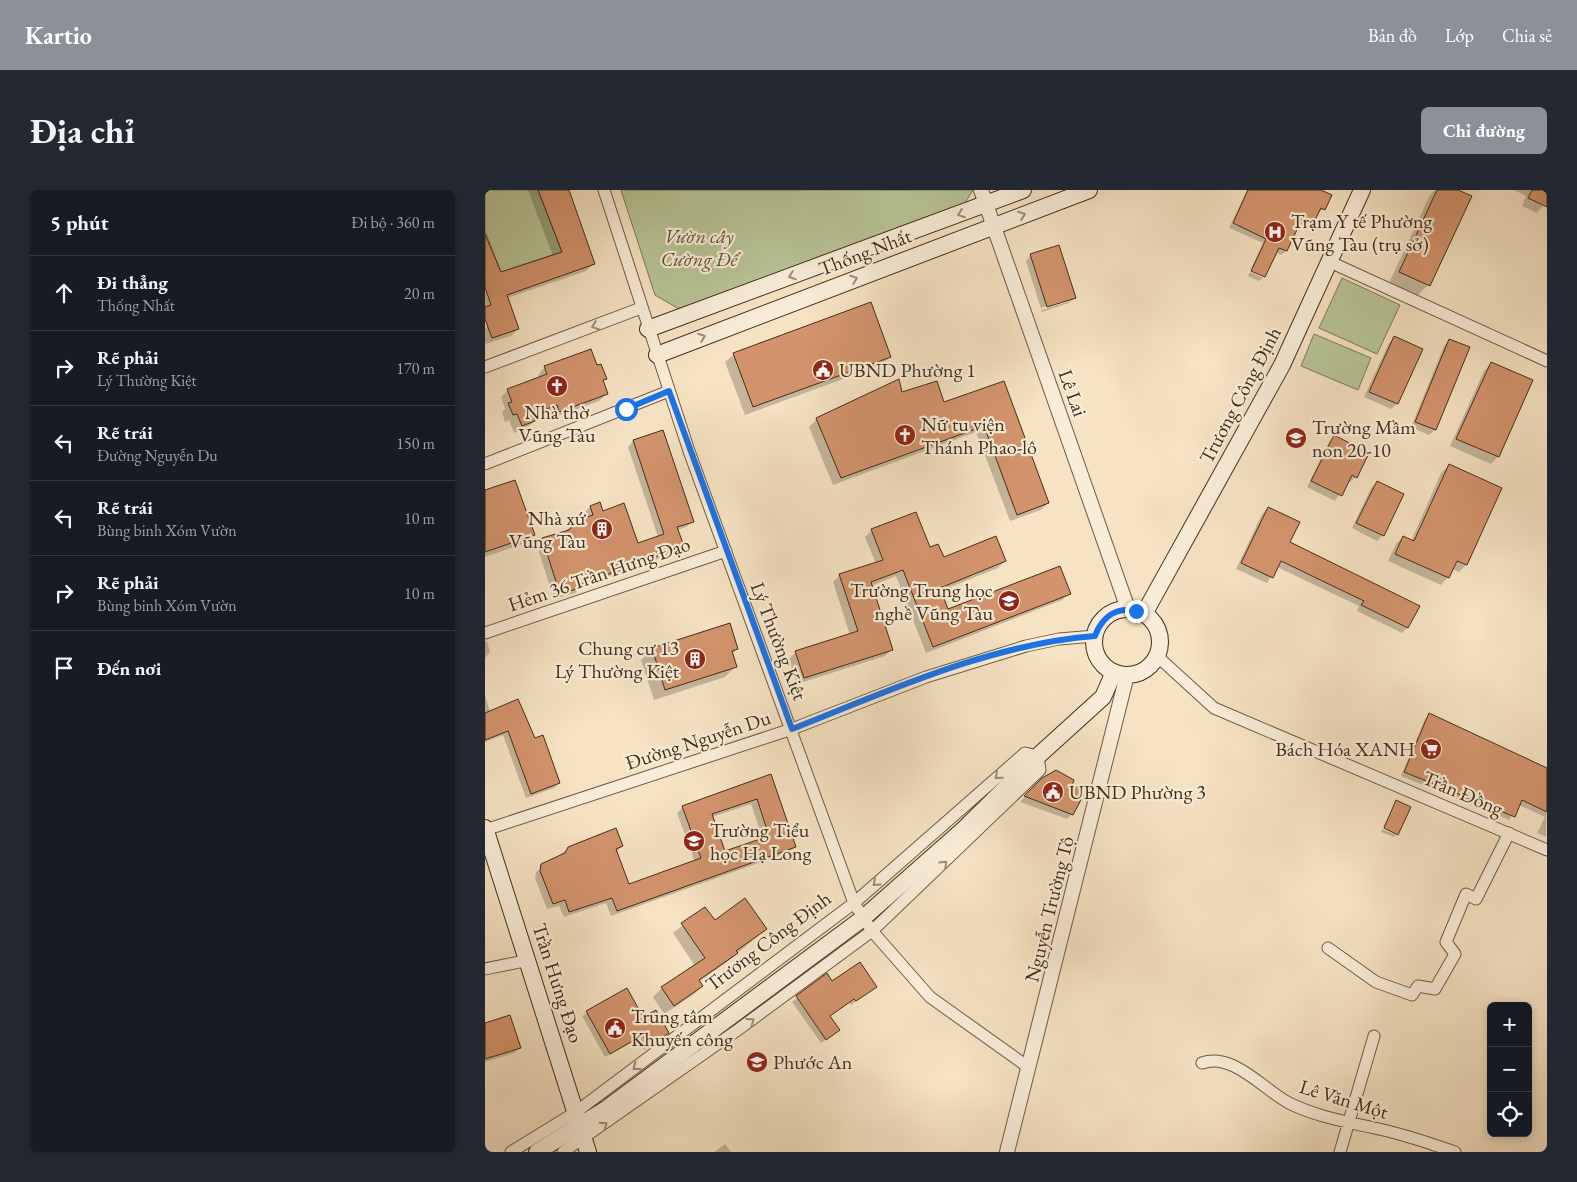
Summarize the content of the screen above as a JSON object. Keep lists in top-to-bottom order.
{
  "streets": {
    "main road": ["Thống Nhất", "Trương Công Định", "Trần Hưng Đạo"],
    "street": [
      "Lê Lai",
      "Hẻm 36 Trần Hưng Đạo",
      "Lý Thường Kiệt",
      "Đường Nguyễn Du",
      "Trần Đồng",
      "Nguyễn Trường Tộ",
      "Lê Văn Một"
    ]
  },
  "crossings": [
    ["Thống Nhất", "Lê Lai"],
    ["Thống Nhất", "Lý Thường Kiệt"],
    ["Lê Lai", "Trương Công Định"],
    ["Lê Lai", "Đường Nguyễn Du"],
    ["Lê Lai", "Trần Đồng"],
    ["Lê Lai", "Nguyễn Trường Tộ"],
    ["Trương Công Định", "Lý Thường Kiệt"],
    ["Trương Công Định", "Đường Nguyễn Du"],
    ["Trương Công Định", "Trần Đồng"],
    ["Trương Công Định", "Nguyễn Trường Tộ"],
    ["Trương Công Định", "Trần Hưng Đạo"],
    ["Hẻm 36 Trần Hưng Đạo", "Lý Thường Kiệt"],
    ["Lý Thường Kiệt", "Đường Nguyễn Du"],
    ["Lý Thường Kiệt", "Nguyễn Trường Tộ"],
    ["Đường Nguyễn Du", "Trần Đồng"],
    ["Đường Nguyễn Du", "Nguyễn Trường Tộ"],
    ["Đường Nguyễn Du", "Trần Hưng Đạo"],
    ["Trần Đồng", "Nguyễn Trường Tộ"]
  ],
  "parks": ["Vườn cây Cường Để"],
  "places": {
    "hospital": ["Trạm Y tế Phường Vũng Tàu (trụ sở)"],
    "public building": ["UBND Phường 1", "UBND Phường 3", "Trung tâm Khuyến công"],
    "church": ["Nhà thờ Vũng Tàu", "Nữ tu viện Thánh Phao-lô"],
    "school or university": [
      "Trường Mầm non 20-10",
      "Trường Trung học nghề Vũng Tàu",
      "Trường Tiểu học Hạ Long",
      "Phước An"
    ],
    "building": ["Nhà xứ Vũng Tàu", "Chung cư 13 Lý Thường Kiệt"],
    "supermarket": ["Bách Hóa XANH"]
  },
  "page": {
    "header": "Kartio",
    "nav": ["Bản đồ", "Lớp", "Chia sẻ"],
    "buttons": "Chỉ đường",
    "title": "Địa chỉ",
    "heading": ["5 phút", "Đi bộ · 360 m"],
    "list": [
      ["Đi thẳng", "Thống Nhất", "20 m"],
      ["Rẽ phải", "Lý Thường Kiệt", "170 m"],
      ["Rẽ trái", "Đường Nguyễn Du", "150 m"],
      ["Rẽ trái", "Bùng binh Xóm Vườn", "10 m"],
      ["Rẽ phải", "Bùng binh Xóm Vườn", "10 m"],
      "Đến nơi"
    ],
    "map_buttons": ["+", "−"]
  }
}
